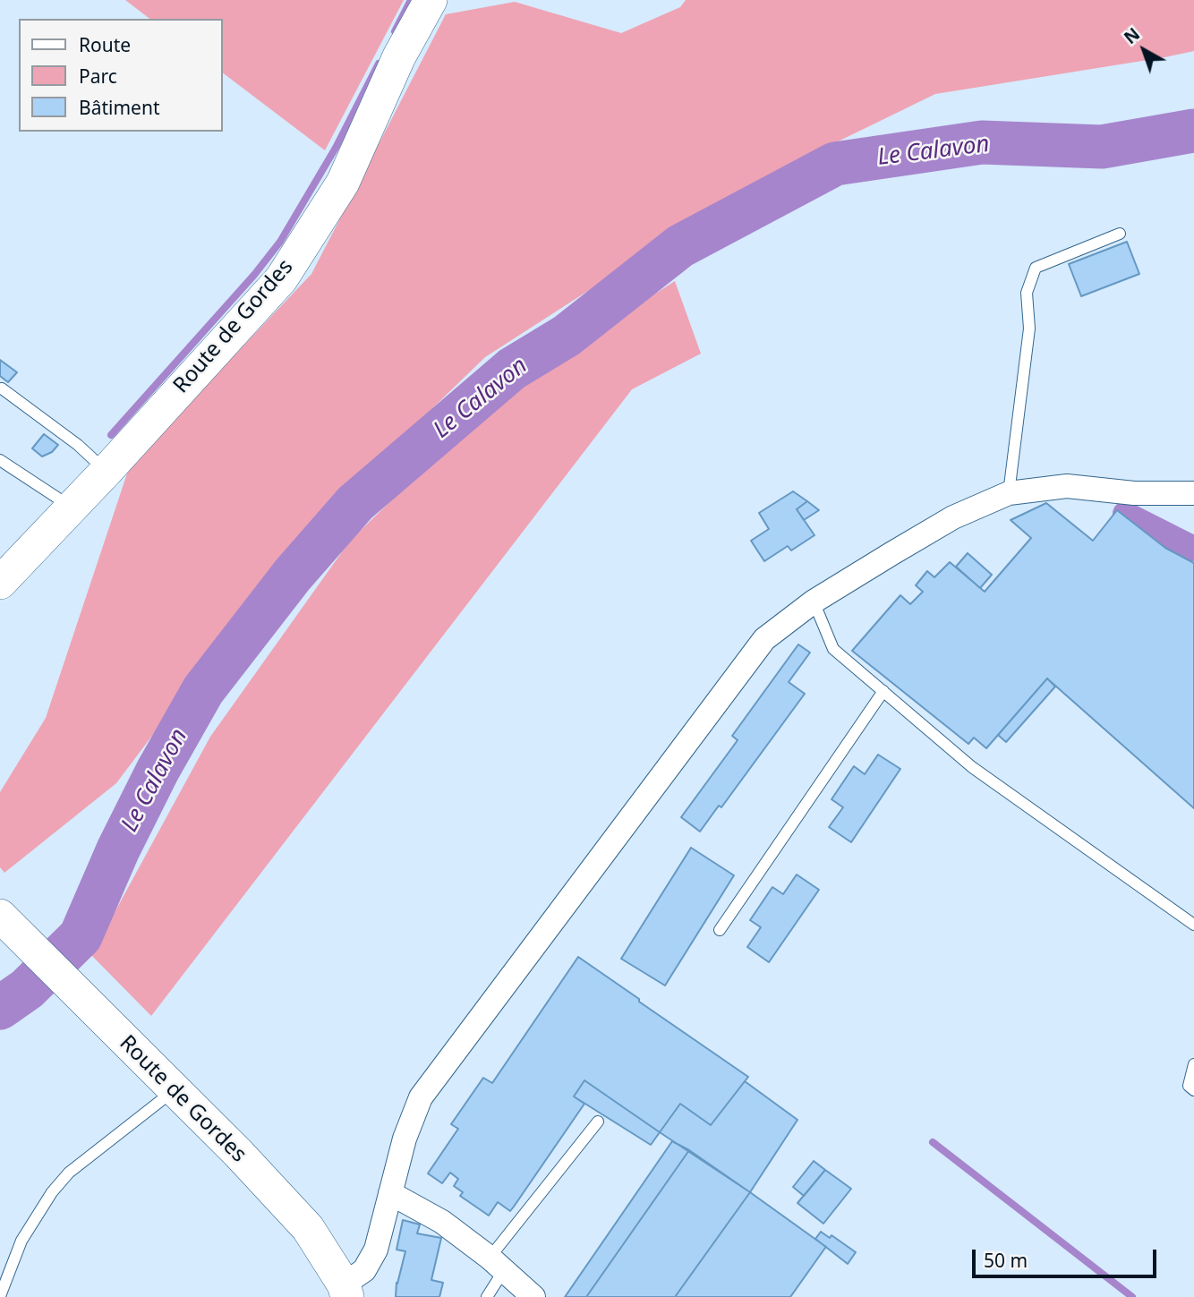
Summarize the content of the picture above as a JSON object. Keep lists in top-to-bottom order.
{
  "streets": {
    "street": ["Route de Gordes"]
  },
  "water": ["Le Calavon"],
  "legend": ["Route", "Parc", "Bâtiment"],
  "scale_bar": "50 m",
  "north": "top left"
}
